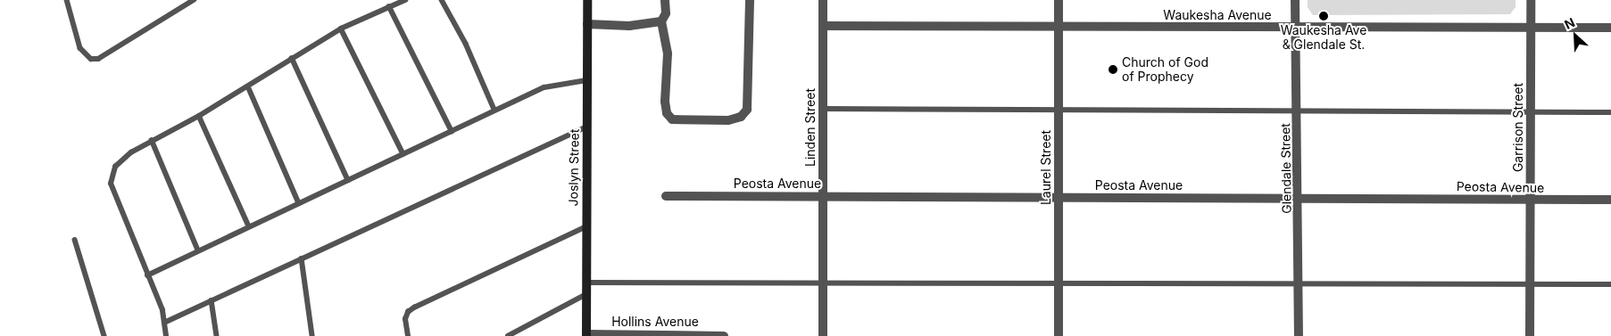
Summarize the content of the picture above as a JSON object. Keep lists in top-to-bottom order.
{
  "streets": {
    "street": [
      "Waukesha Avenue",
      "Linden Street",
      "Garrison Street",
      "Joslyn Street",
      "Laurel Street",
      "Glendale Street",
      "Peosta Avenue",
      "Hollins Avenue"
    ]
  },
  "crossings": [
    ["Waukesha Avenue", "Linden Street"],
    ["Waukesha Avenue", "Garrison Street"],
    ["Waukesha Avenue", "Laurel Street"],
    ["Waukesha Avenue", "Glendale Street"],
    ["Linden Street", "Peosta Avenue"],
    ["Garrison Street", "Peosta Avenue"],
    ["Joslyn Street", "Hollins Avenue"],
    ["Laurel Street", "Peosta Avenue"],
    ["Glendale Street", "Peosta Avenue"]
  ],
  "places": ["Waukesha Ave & Glendale St.", "Church of God of Prophecy"],
  "north": "top left"
}
